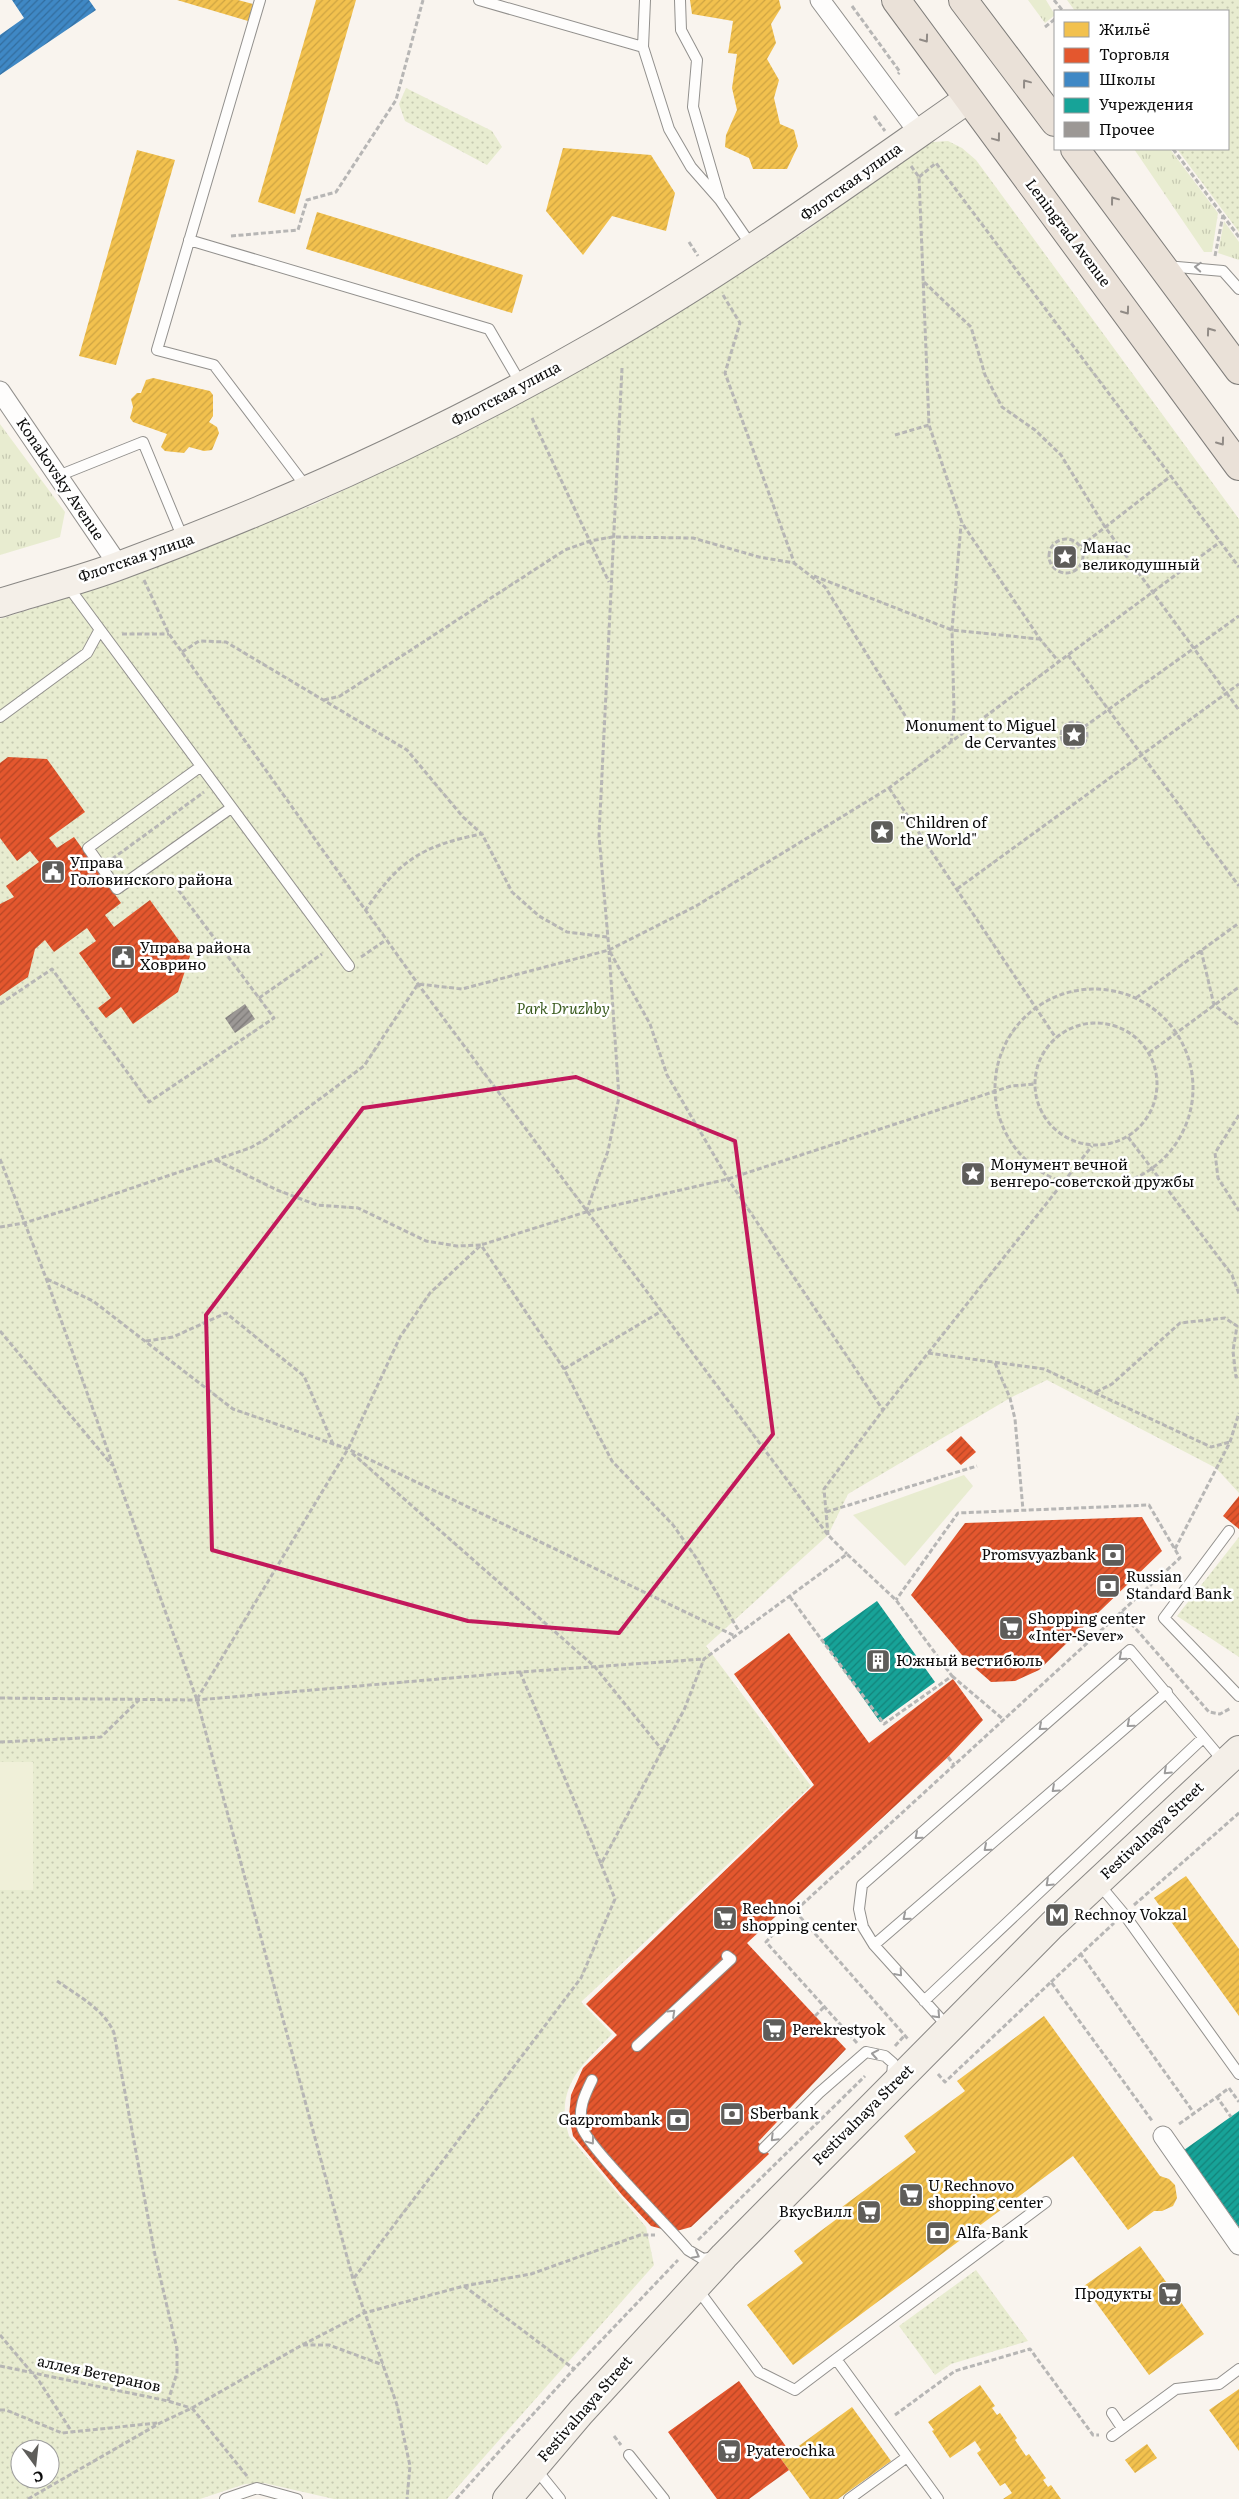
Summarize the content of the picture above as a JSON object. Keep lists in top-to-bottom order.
{
  "streets": {
    "main road": ["Leningrad Avenue"],
    "street": ["Флотская улица", "Konakovsky Avenue", "Festivalnaya Street"],
    "path": ["аллея Ветеранов"]
  },
  "crossings": [
    ["Флотская улица", "Leningrad Avenue"],
    ["Флотская улица", "Konakovsky Avenue"]
  ],
  "parks": ["Park Druzhby"],
  "places": {
    "place": [
      "Манас великодушный",
      "Monument to Miguel de Cervantes",
      "\"Children of the World\"",
      "Монумент вечной венгеро-советской дружбы"
    ],
    "public building": ["Управа Головинского района", "Управа района Ховрино"],
    "bank": [
      "Promsvyazbank",
      "Russian Standard Bank",
      "Sberbank",
      "Gazprombank",
      "Alfa-Bank"
    ],
    "supermarket": [
      "Shopping center «Inter-Sever»",
      "Rechnoi shopping center",
      "Perekrestyok",
      "U Rechnovo shopping center",
      "ВкусВилл",
      "Продукты",
      "Pyaterochka"
    ],
    "building": ["Южный вестибюль"],
    "metro station": ["Rechnoy Vokzal"]
  },
  "legend": [
    "Жильё",
    "Торговля",
    "Школы",
    "Учреждения",
    "Прочее"
  ],
  "north": "bottom"
}
